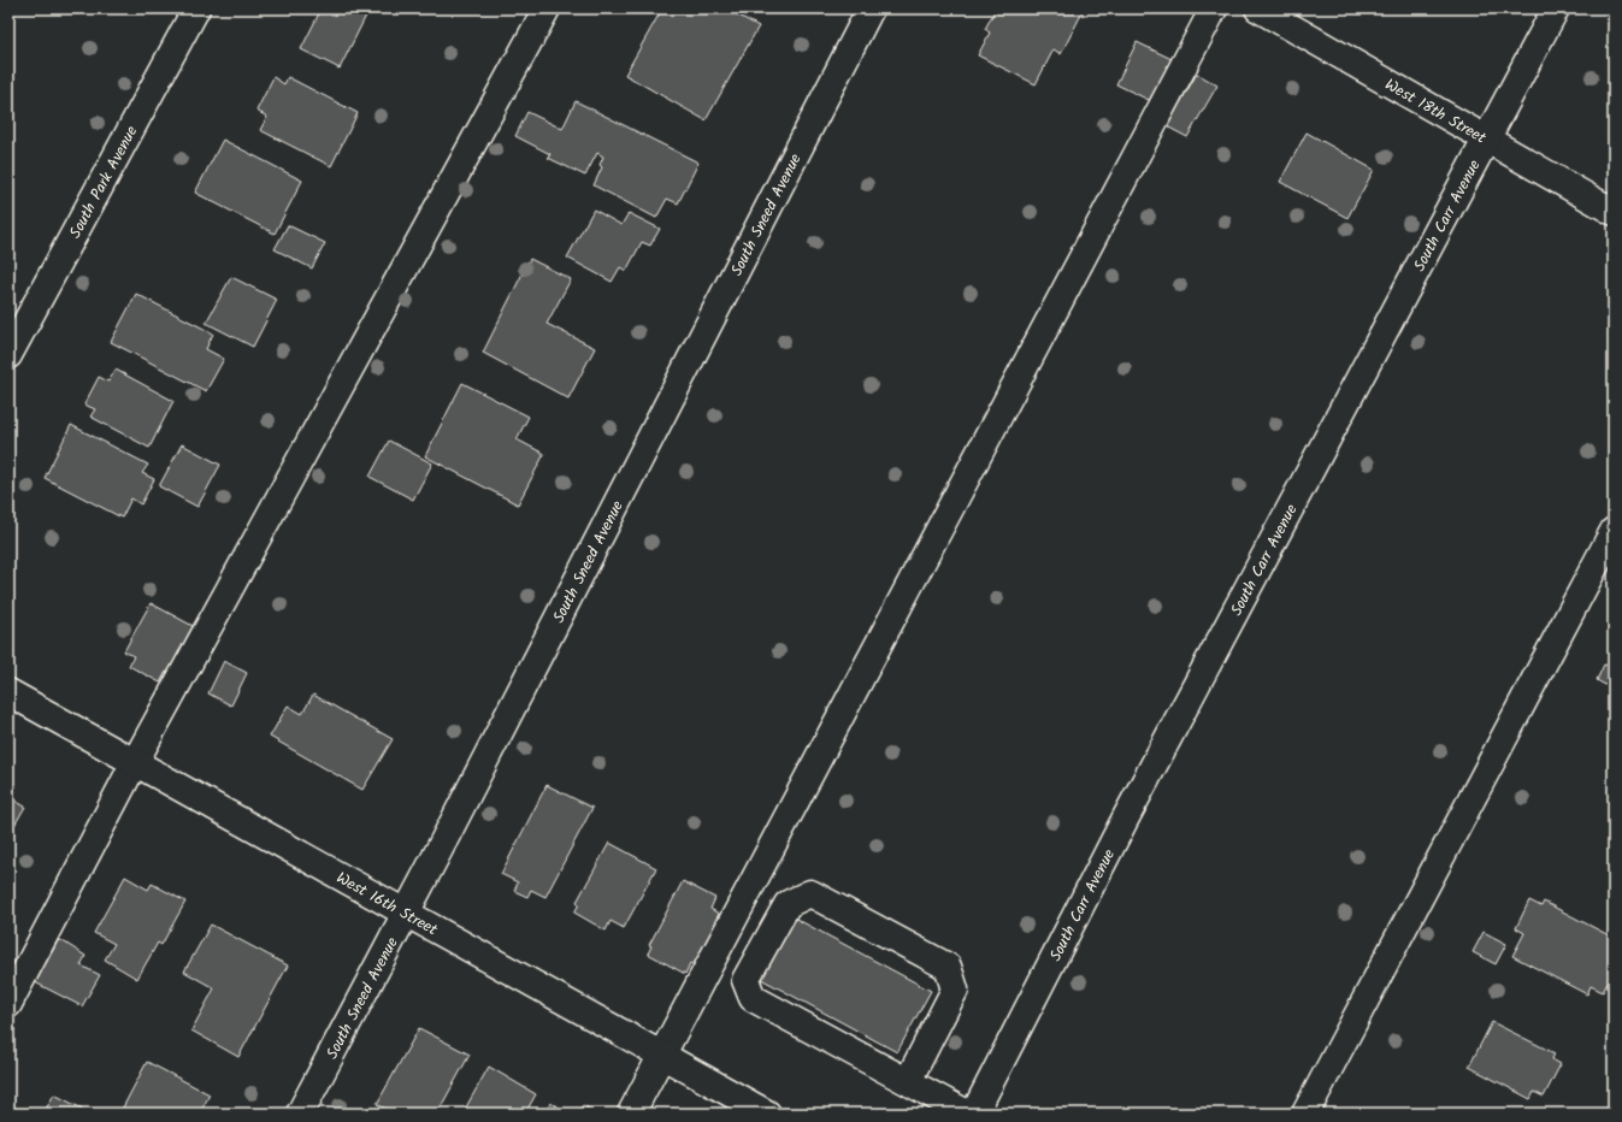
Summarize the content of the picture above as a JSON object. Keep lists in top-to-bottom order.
{
  "streets": {
    "street": [
      "West 18th Street",
      "South Park Avenue",
      "South Sneed Avenue",
      "South Carr Avenue",
      "West 16th Street"
    ]
  },
  "crossings": [
    ["West 18th Street", "South Carr Avenue"],
    ["South Sneed Avenue", "West 16th Street"]
  ]
}
